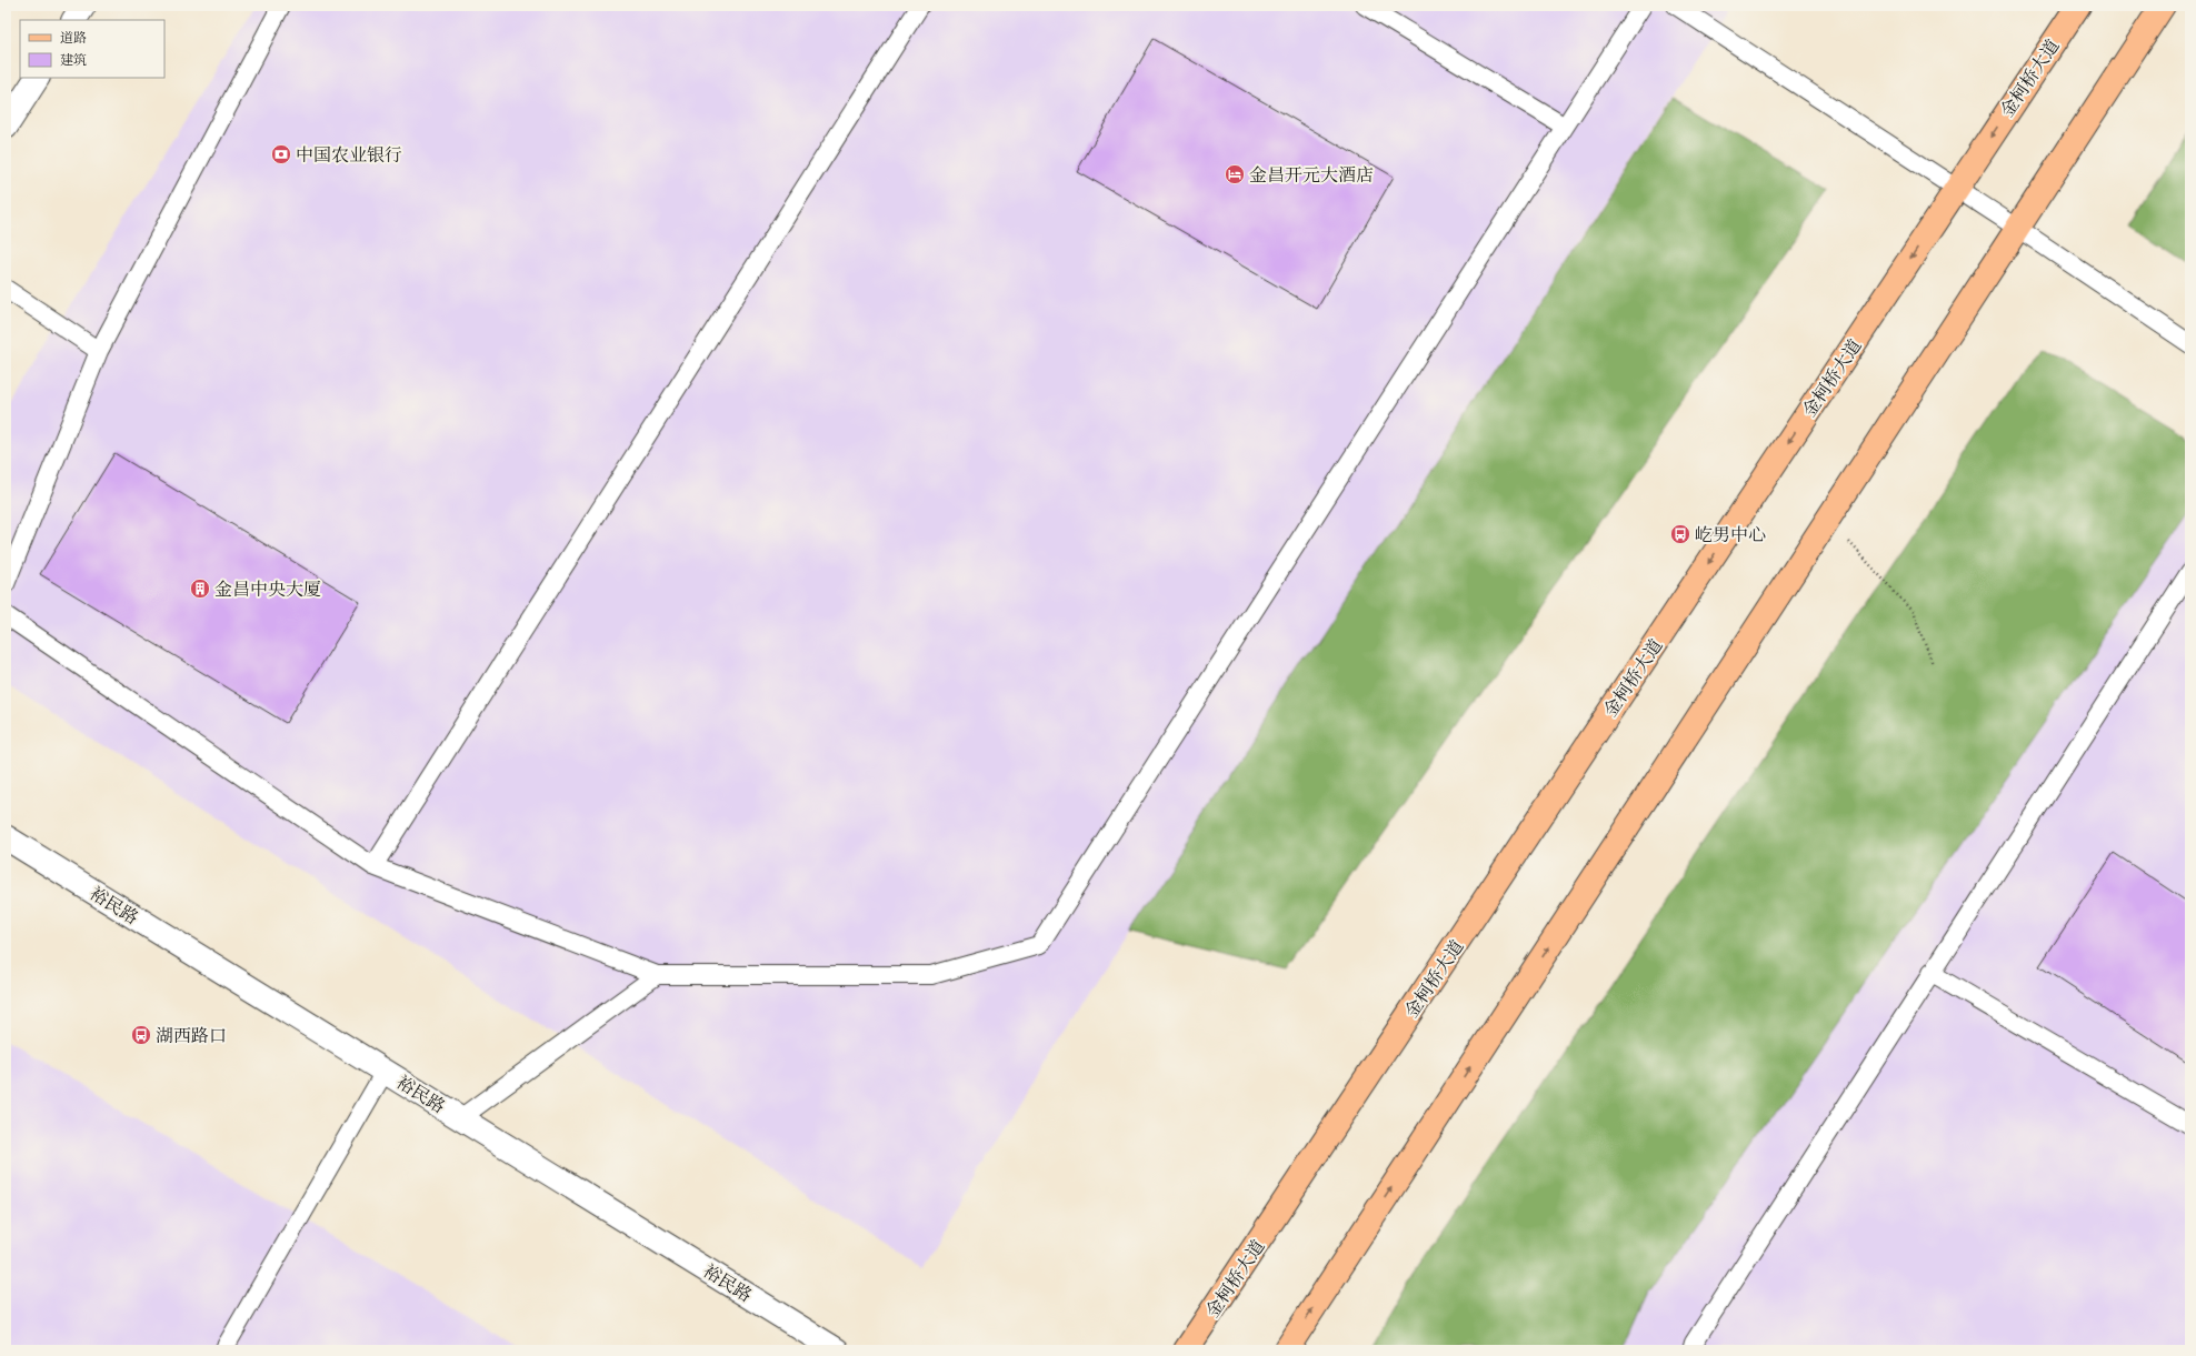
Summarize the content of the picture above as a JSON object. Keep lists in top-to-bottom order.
{
  "streets": {
    "main road": ["金柯桥大道"],
    "street": ["裕民路"]
  },
  "places": {
    "bank": ["中国农业银行"],
    "hotel": ["金昌开元大酒店"],
    "bus stop": ["屹男中心", "湖西路口"],
    "building": ["金昌中央大厦"]
  },
  "legend": ["道路", "建筑"]
}
